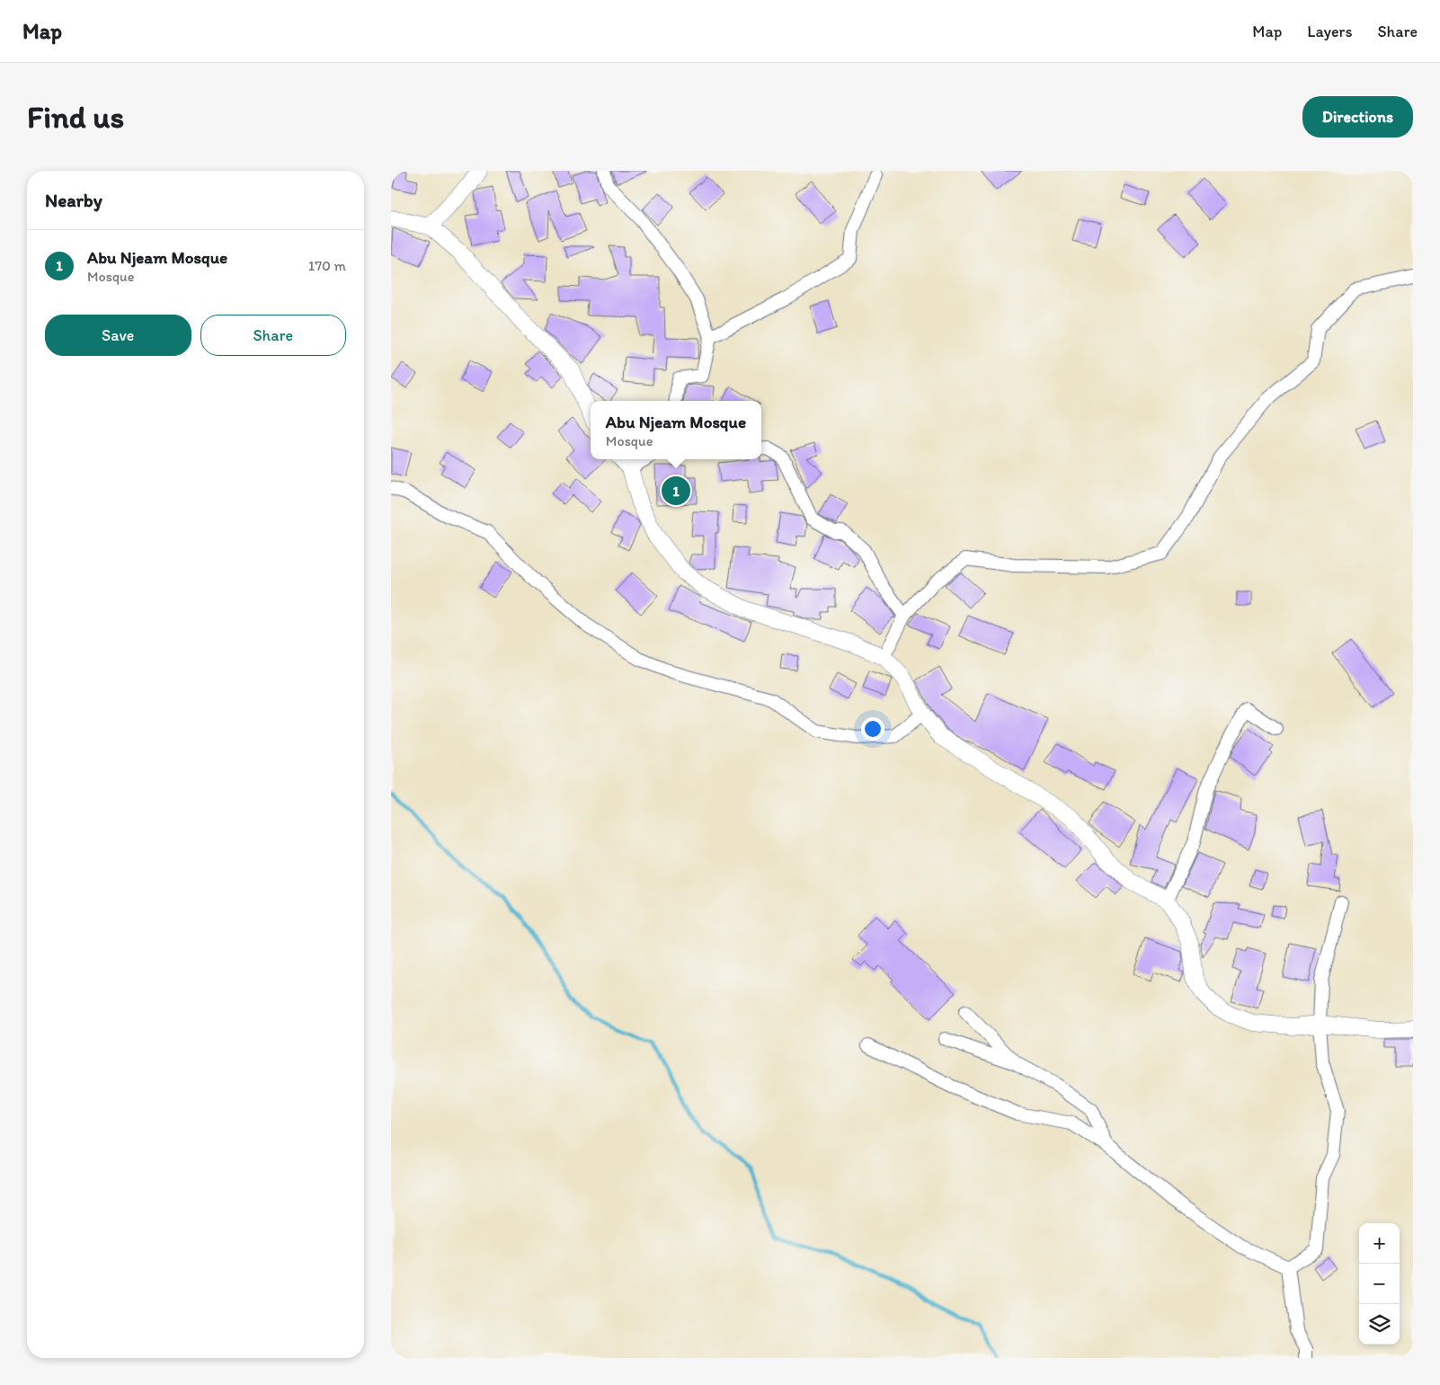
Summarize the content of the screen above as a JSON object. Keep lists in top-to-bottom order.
{
  "page": {
    "header": "Map",
    "nav": ["Map", "Layers", "Share"],
    "buttons": [
      "Directions",
      ["Save", "Share"]
    ],
    "title": "Find us",
    "heading": "Nearby",
    "list": [
      {
        "mark": "1",
        "name": "Abu Njeam Mosque",
        "note": "Mosque",
        "value": "170 m"
      }
    ],
    "popup": ["Abu Njeam Mosque", "Mosque"],
    "pins": "1",
    "map_buttons": ["+", "−"]
  }
}
